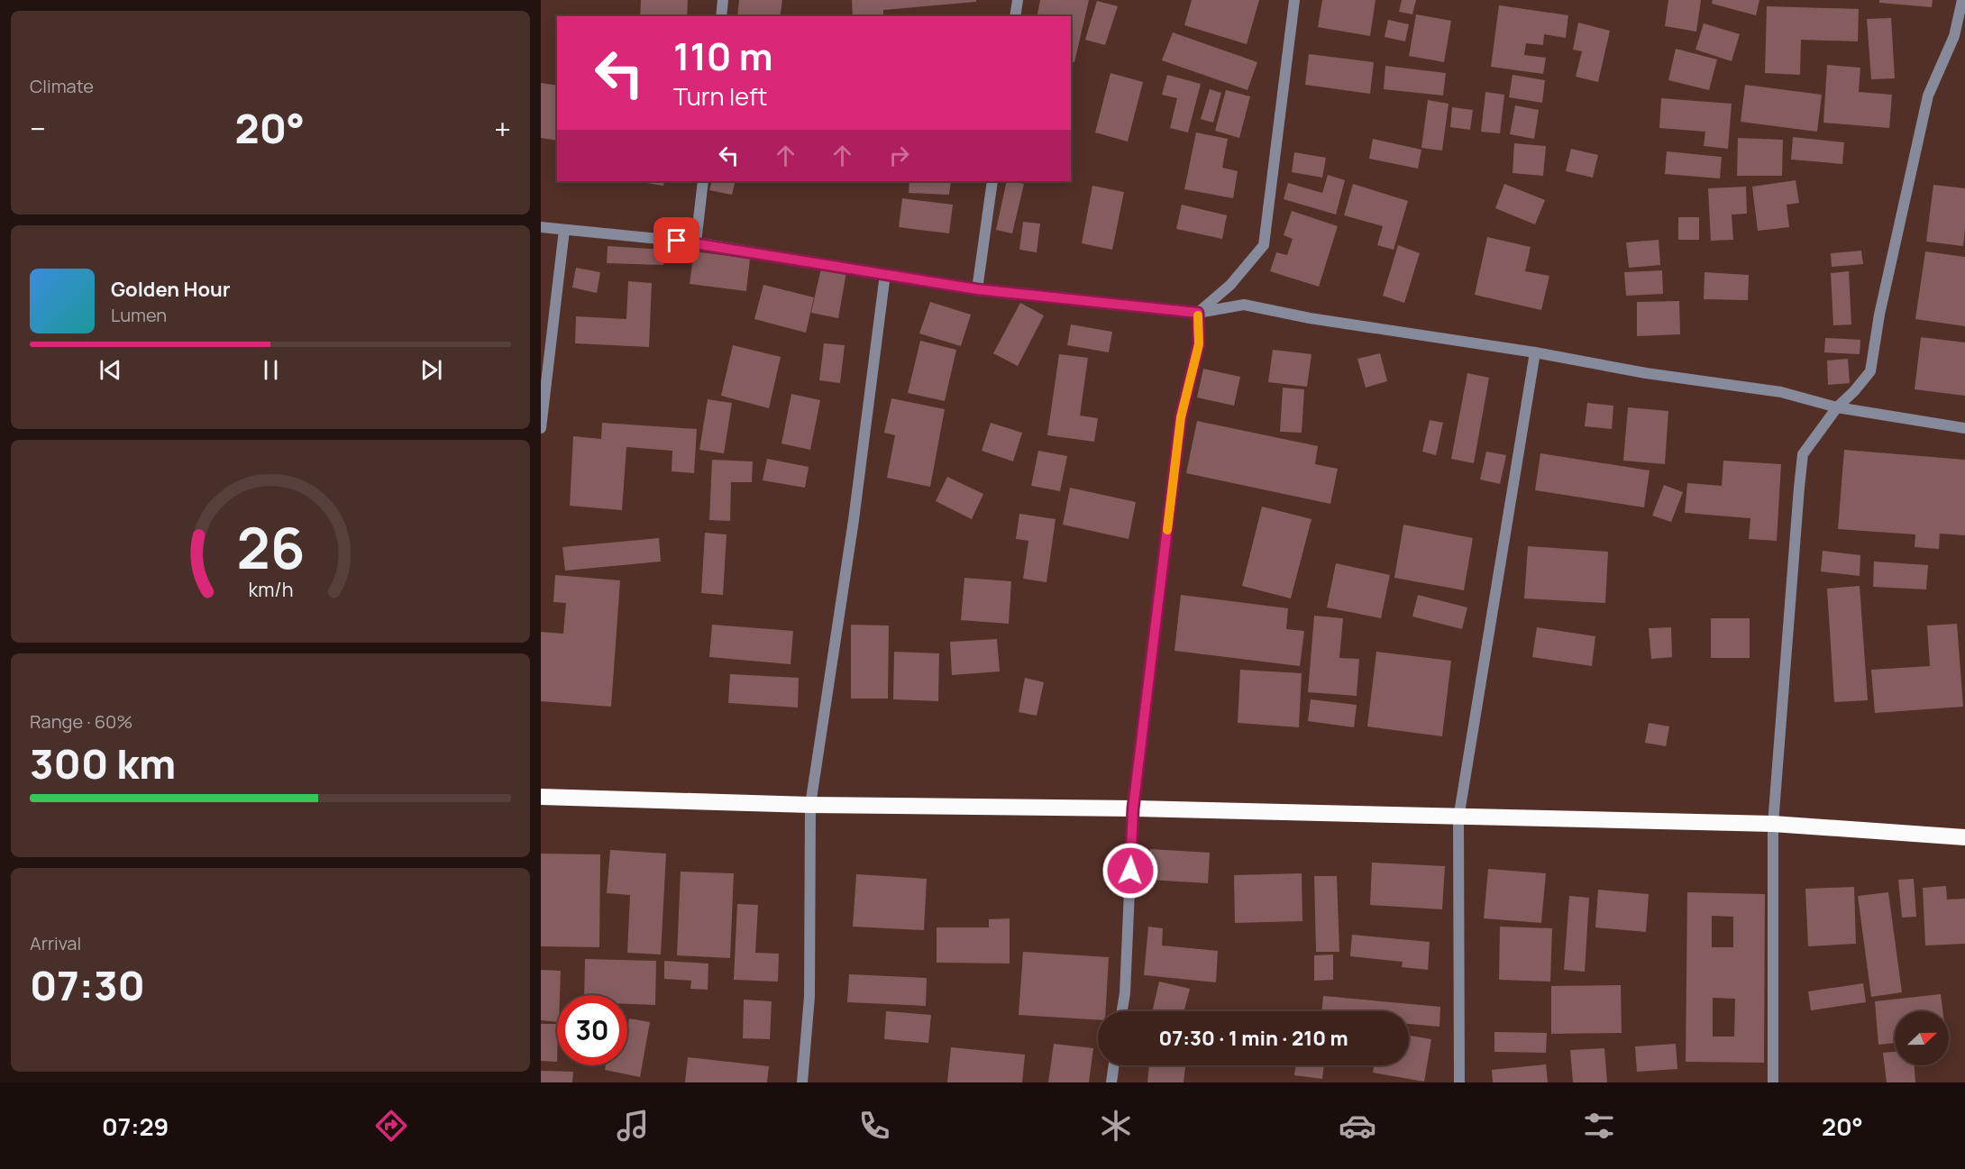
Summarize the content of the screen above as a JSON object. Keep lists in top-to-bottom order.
{
  "north": "right",
  "page": {
    "tile": [
      "Climate",
      ["Range · 60%", "300 km"],
      ["Arrival", "07:30"]
    ],
    "turn": ["110 m", "Turn left"],
    "heat": ["−", "20°", "+"],
    "song": ["Golden Hour", "Lumen"],
    "limit": "30",
    "trip": "07:30 · 1 min · 210 m",
    "tabs": ["07:29", "20°"],
    "gauge": ["26", "km/h"]
  }
}
